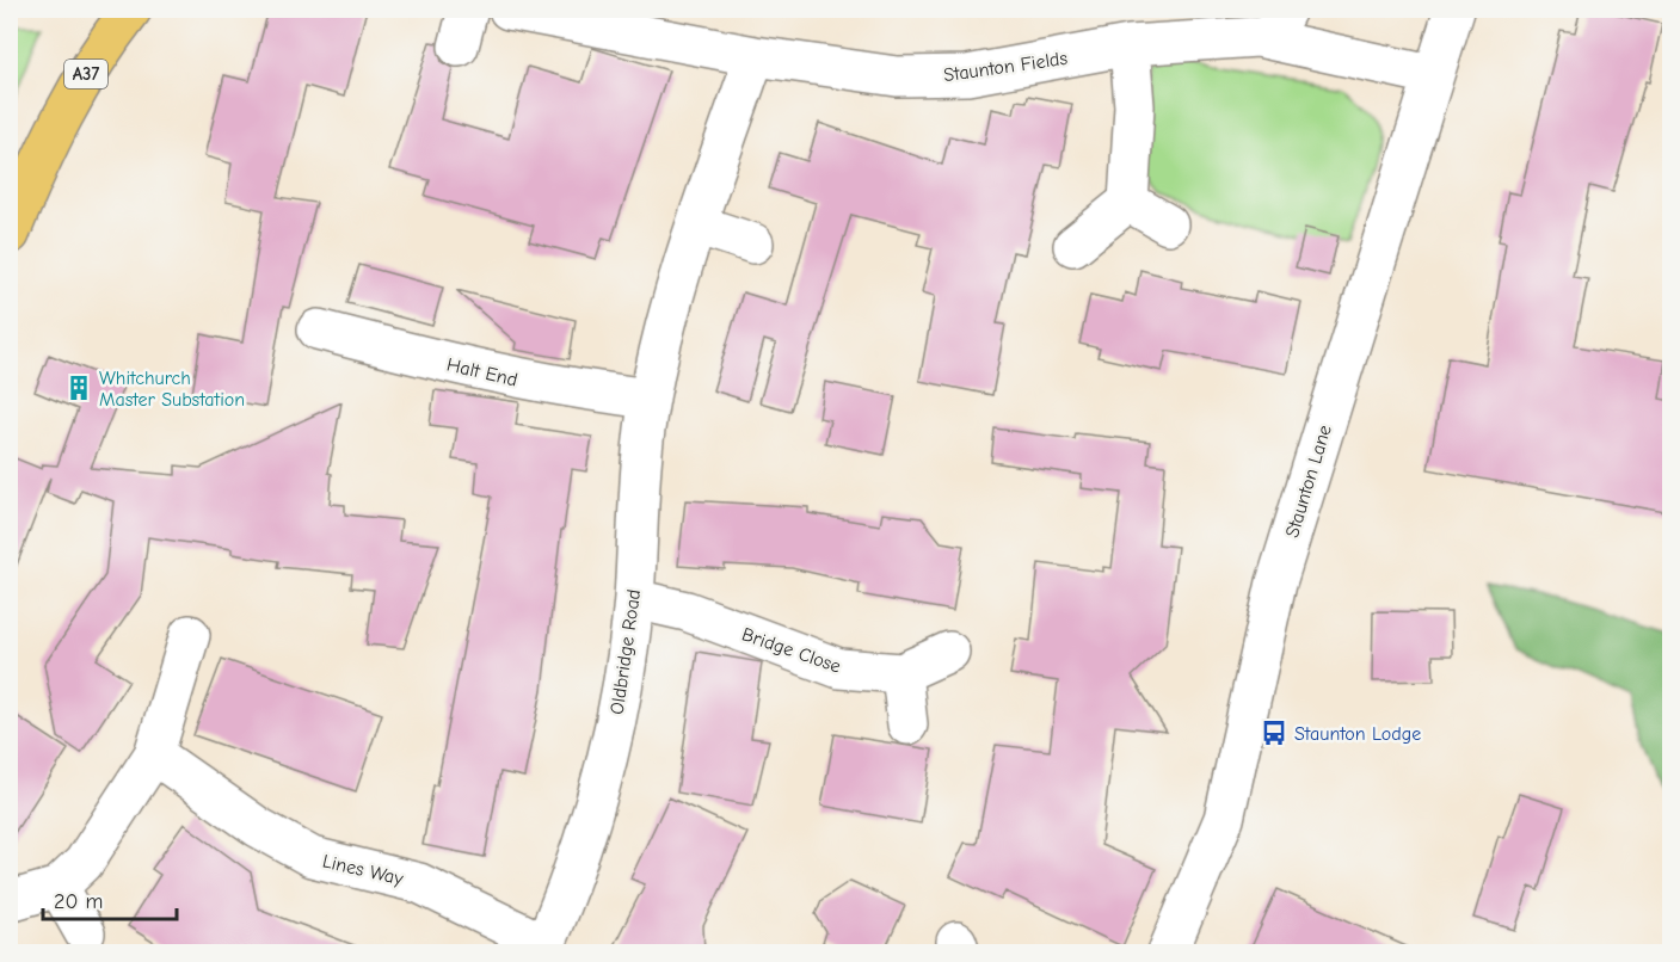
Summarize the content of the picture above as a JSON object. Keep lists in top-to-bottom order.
{
  "streets": {
    "highway": ["A37"],
    "street": [
      "Staunton Fields",
      "Halt End",
      "Staunton Lane",
      "Bridge Close",
      "Oldbridge Road",
      "Lines Way"
    ]
  },
  "crossings": [
    ["Staunton Fields", "Staunton Lane"],
    ["Halt End", "Oldbridge Road"],
    ["Bridge Close", "Oldbridge Road"],
    ["Oldbridge Road", "Lines Way"]
  ],
  "places": {
    "building": ["Whitchurch Master Substation"],
    "bus stop": ["Staunton Lodge"]
  },
  "scale_bar": "20 m"
}
